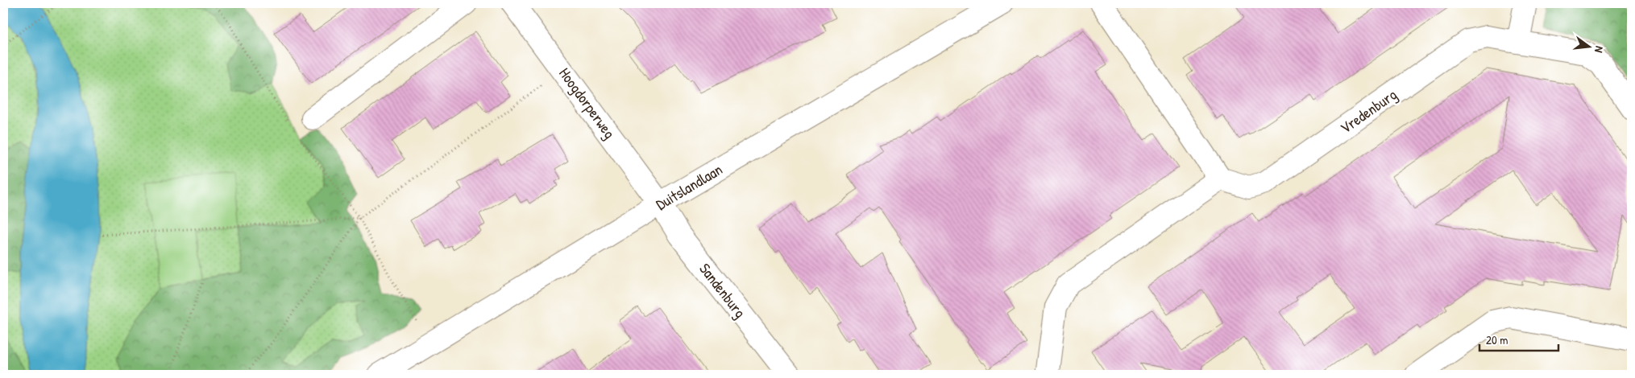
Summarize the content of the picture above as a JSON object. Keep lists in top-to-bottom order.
{
  "streets": {
    "street": [
      "Hoogdorperweg",
      "Vredenburg",
      "Duitslandlaan",
      "Sandenburg"
    ]
  },
  "crossings": [
    ["Hoogdorperweg", "Duitslandlaan"],
    ["Hoogdorperweg", "Sandenburg"],
    ["Duitslandlaan", "Sandenburg"]
  ],
  "scale_bar": "20 m",
  "north": "right"
}
